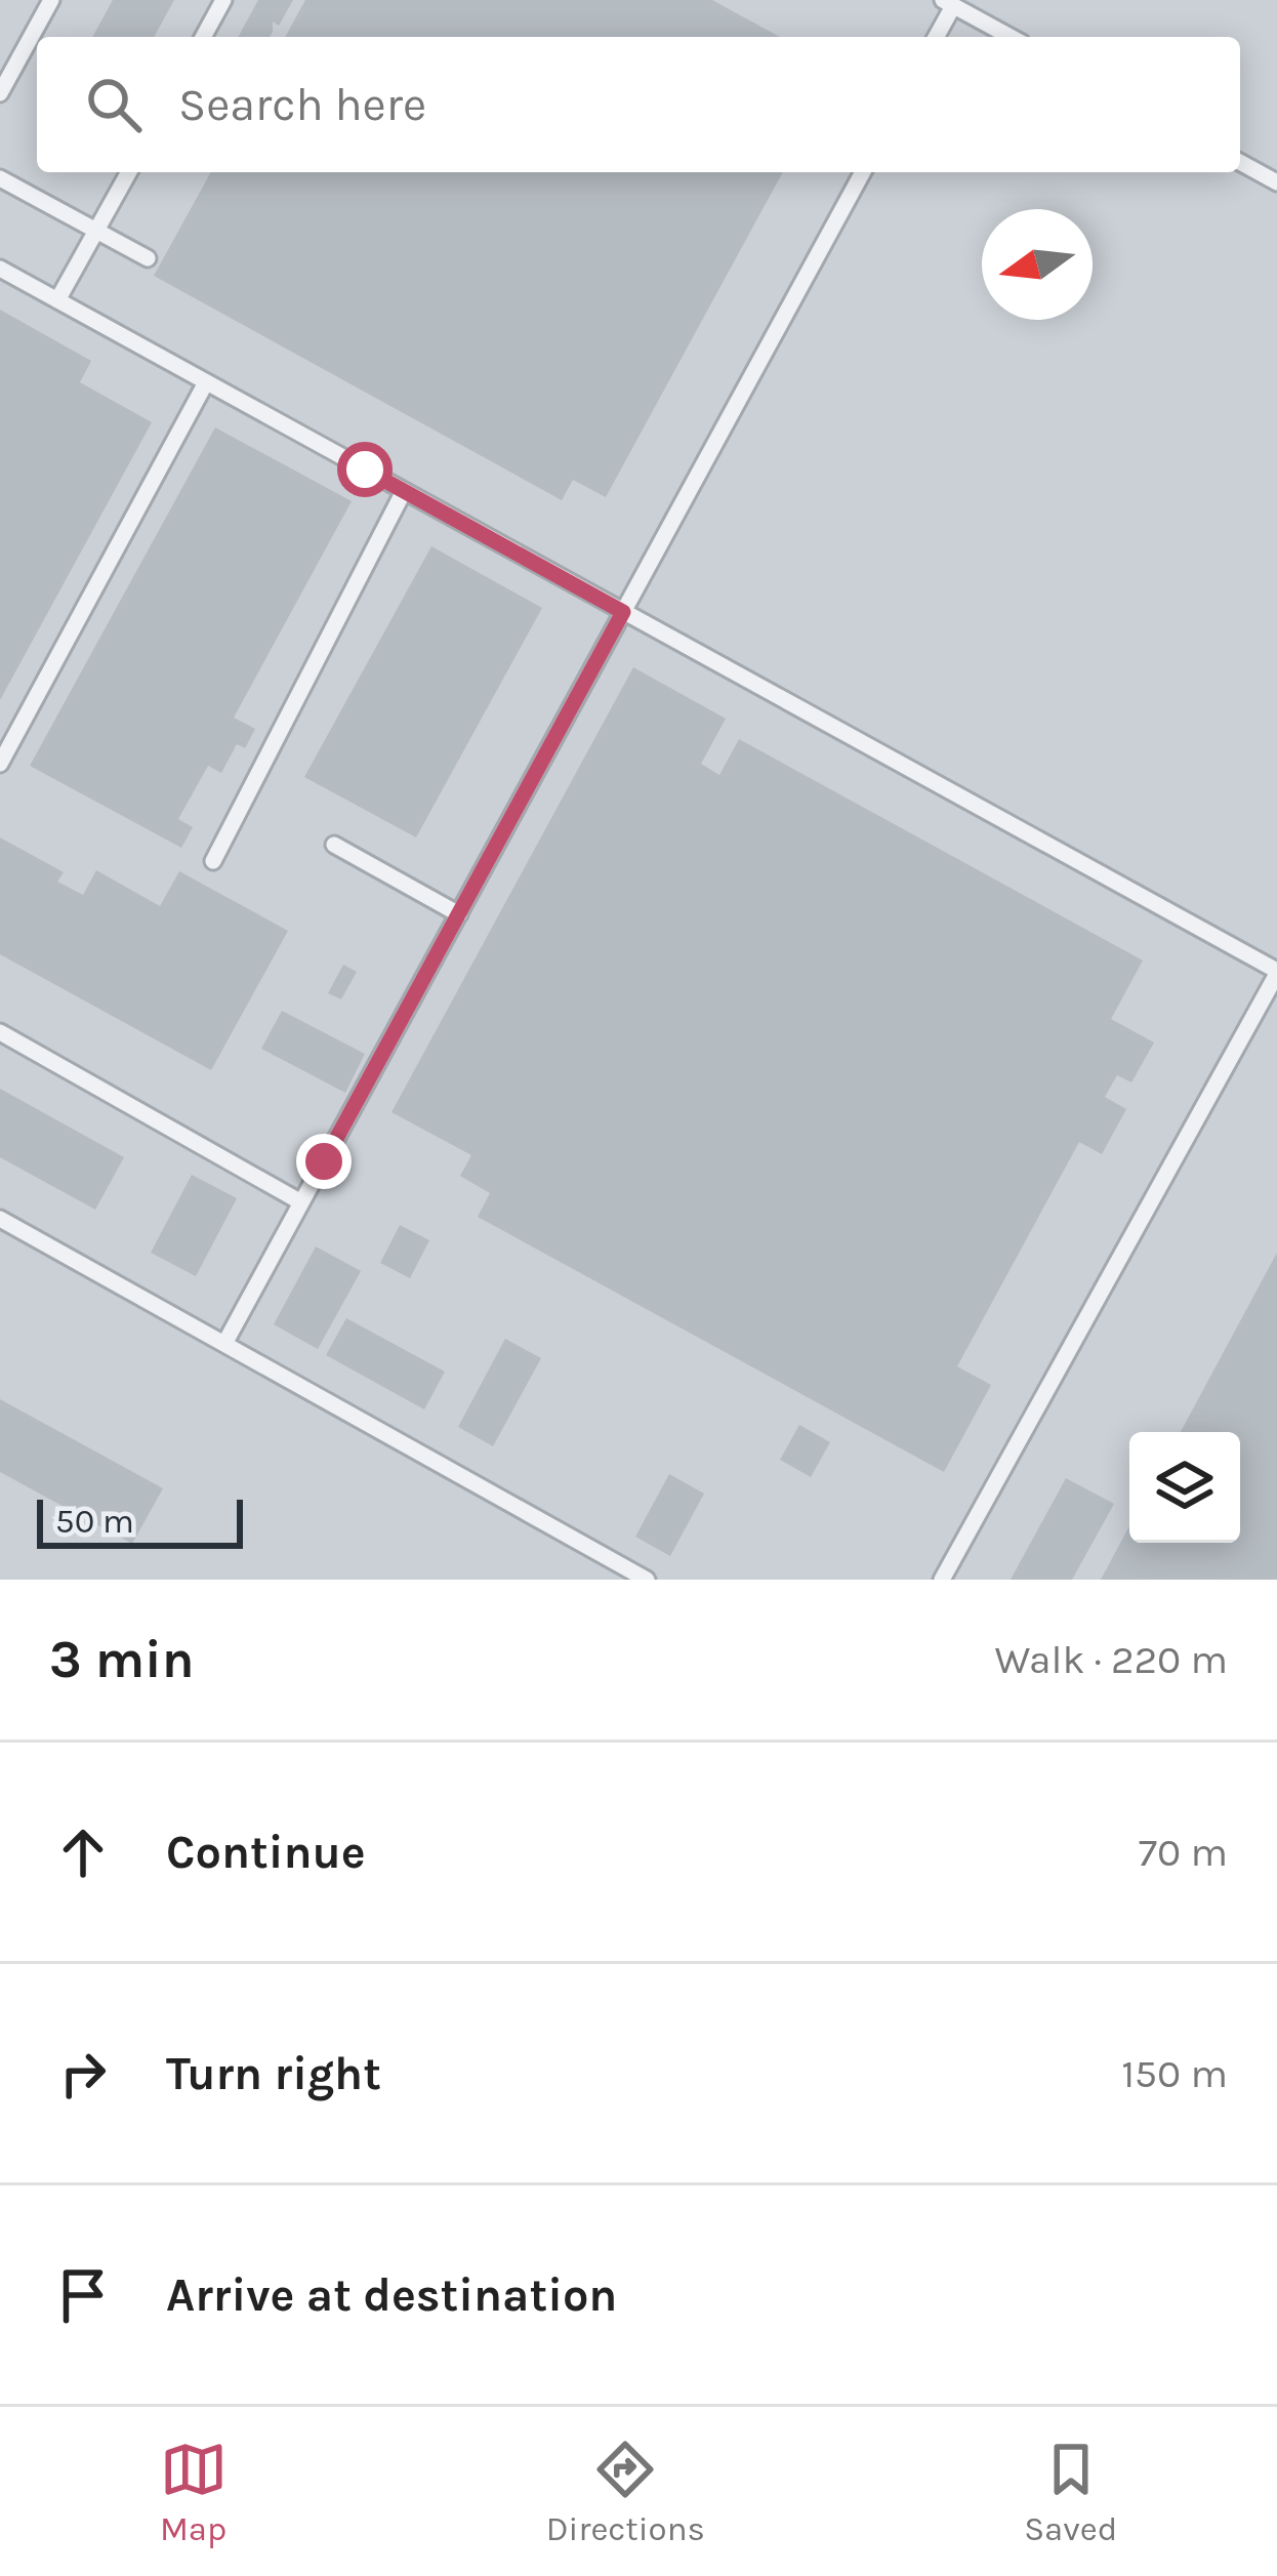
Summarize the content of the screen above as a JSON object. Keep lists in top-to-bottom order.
{
  "scale_bar": "50 m",
  "north": "left",
  "page": {
    "search": "Search here",
    "scale": "50 m",
    "heading": ["3 min", "Walk · 220 m"],
    "list": [
      ["Continue", "70 m"],
      ["Turn right", "150 m"],
      "Arrive at destination"
    ],
    "nav": ["Map", "Directions", "Saved"]
  }
}
